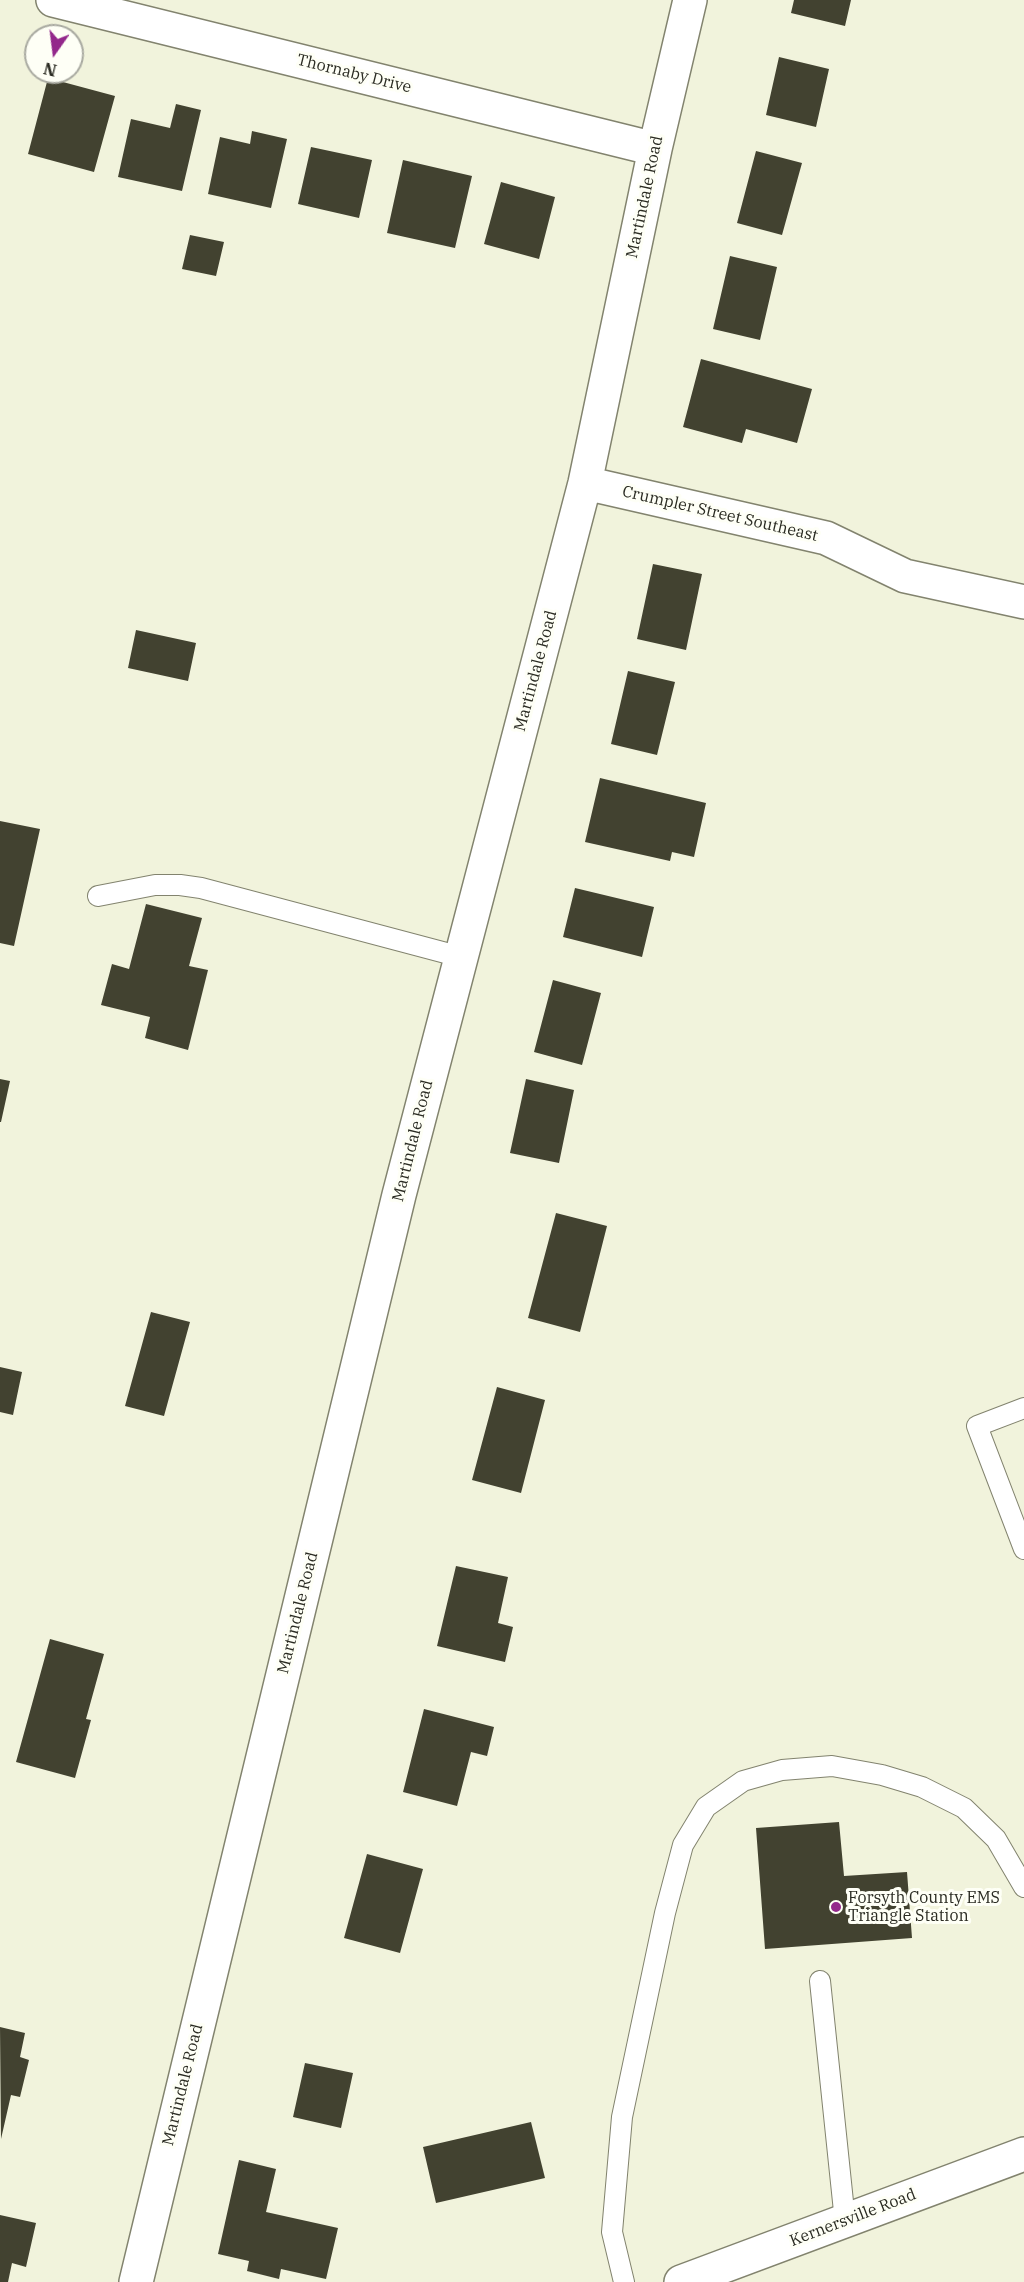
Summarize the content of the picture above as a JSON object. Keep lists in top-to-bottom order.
{
  "streets": {
    "street": [
      "Thornaby Drive",
      "Martindale Road",
      "Crumpler Street Southeast",
      "Kernersville Road"
    ]
  },
  "crossings": [
    ["Thornaby Drive", "Martindale Road"],
    ["Martindale Road", "Crumpler Street Southeast"]
  ],
  "places": ["Forsyth County EMS Triangle Station"],
  "north": "bottom"
}
